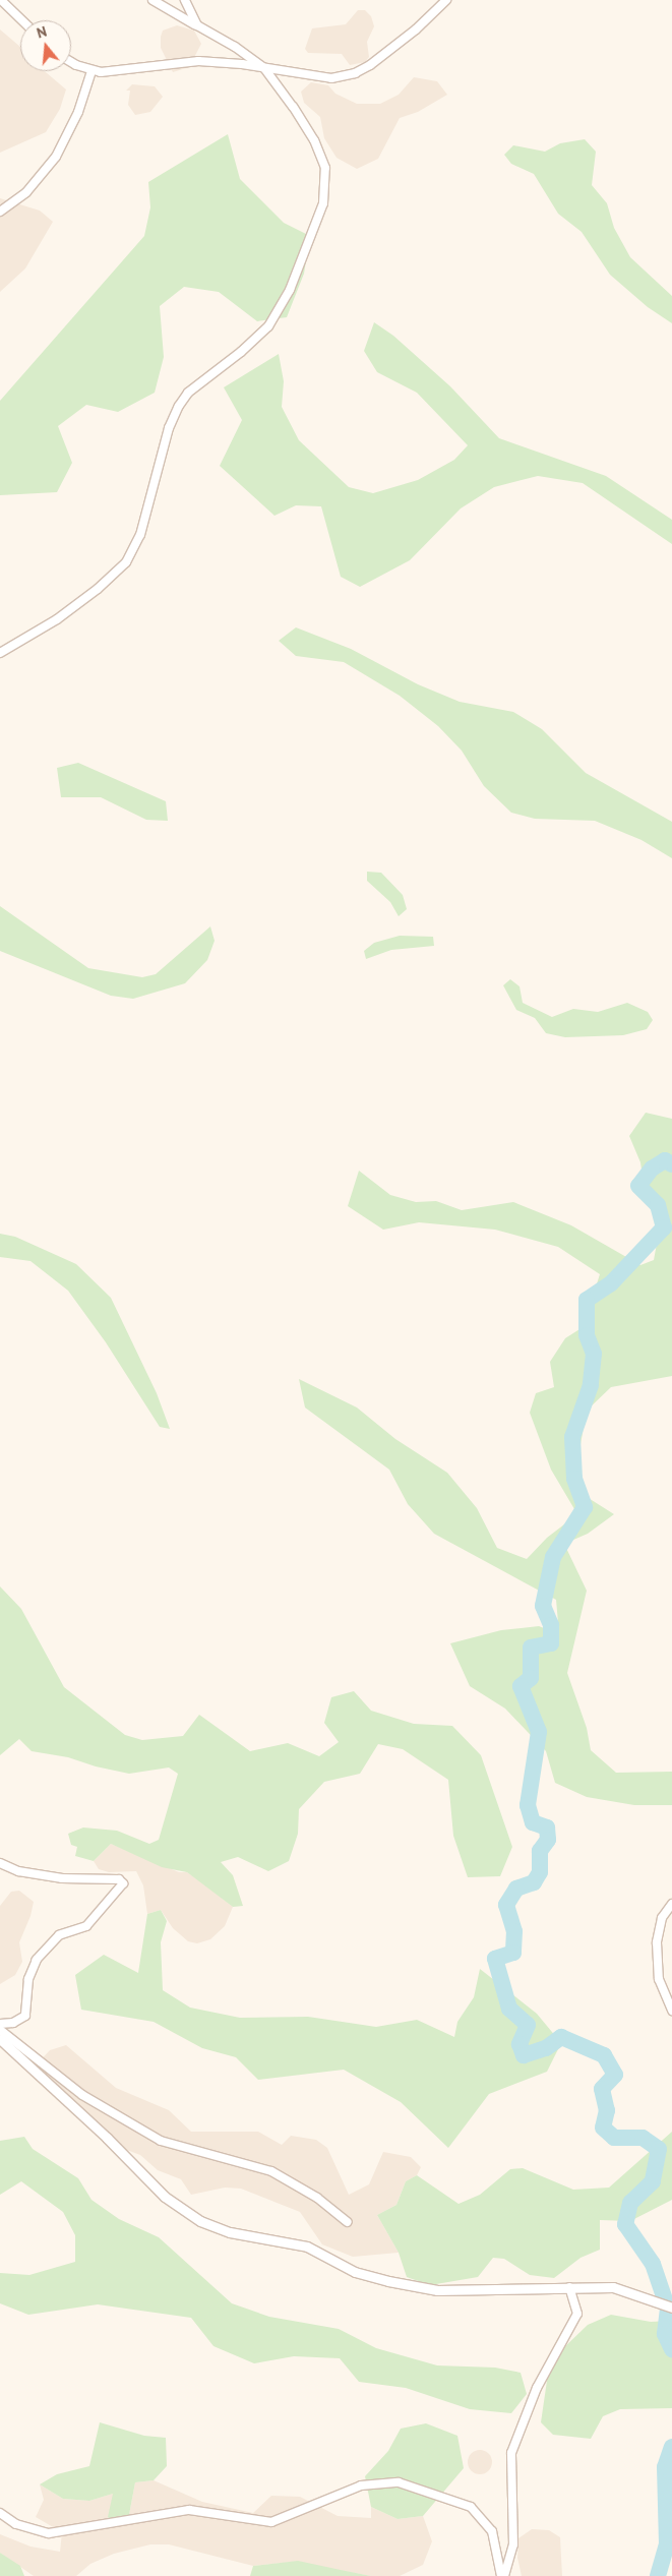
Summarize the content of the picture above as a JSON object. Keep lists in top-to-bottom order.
{
  "north": "top"
}
